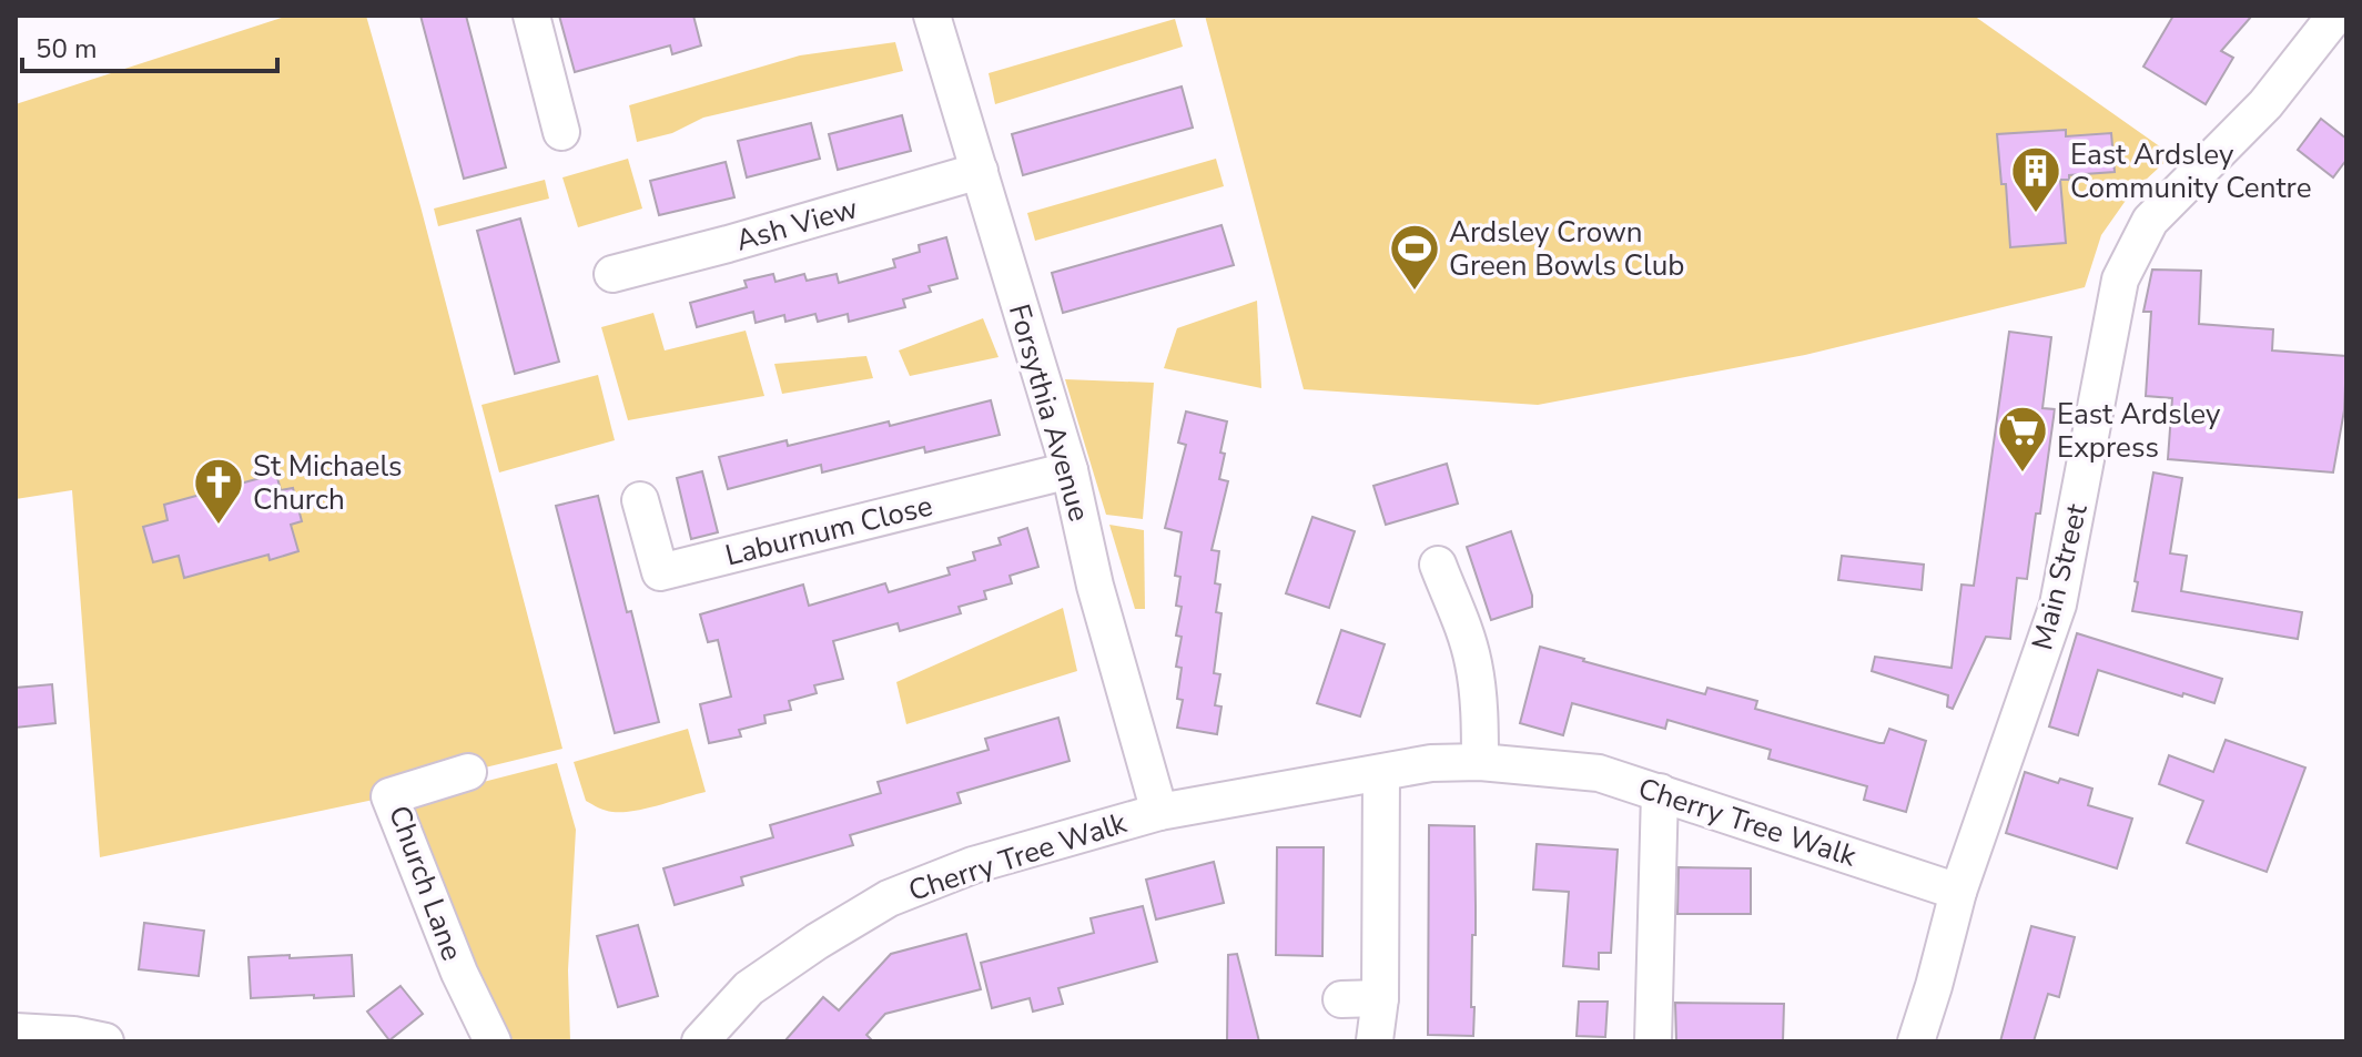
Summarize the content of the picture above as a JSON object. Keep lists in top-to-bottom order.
{
  "streets": {
    "street": [
      "Ash View",
      "Forsythia Avenue",
      "Laburnum Close",
      "Main Street",
      "Cherry Tree Walk",
      "Church Lane"
    ]
  },
  "crossings": [
    ["Ash View", "Forsythia Avenue"],
    ["Forsythia Avenue", "Laburnum Close"],
    ["Forsythia Avenue", "Cherry Tree Walk"],
    ["Main Street", "Cherry Tree Walk"]
  ],
  "places": {
    "building": ["East Ardsley Community Centre"],
    "sports": ["Ardsley Crown Green Bowls Club"],
    "supermarket": ["East Ardsley Express"],
    "church": ["St Michaels Church"]
  },
  "scale_bar": "50 m"
}
